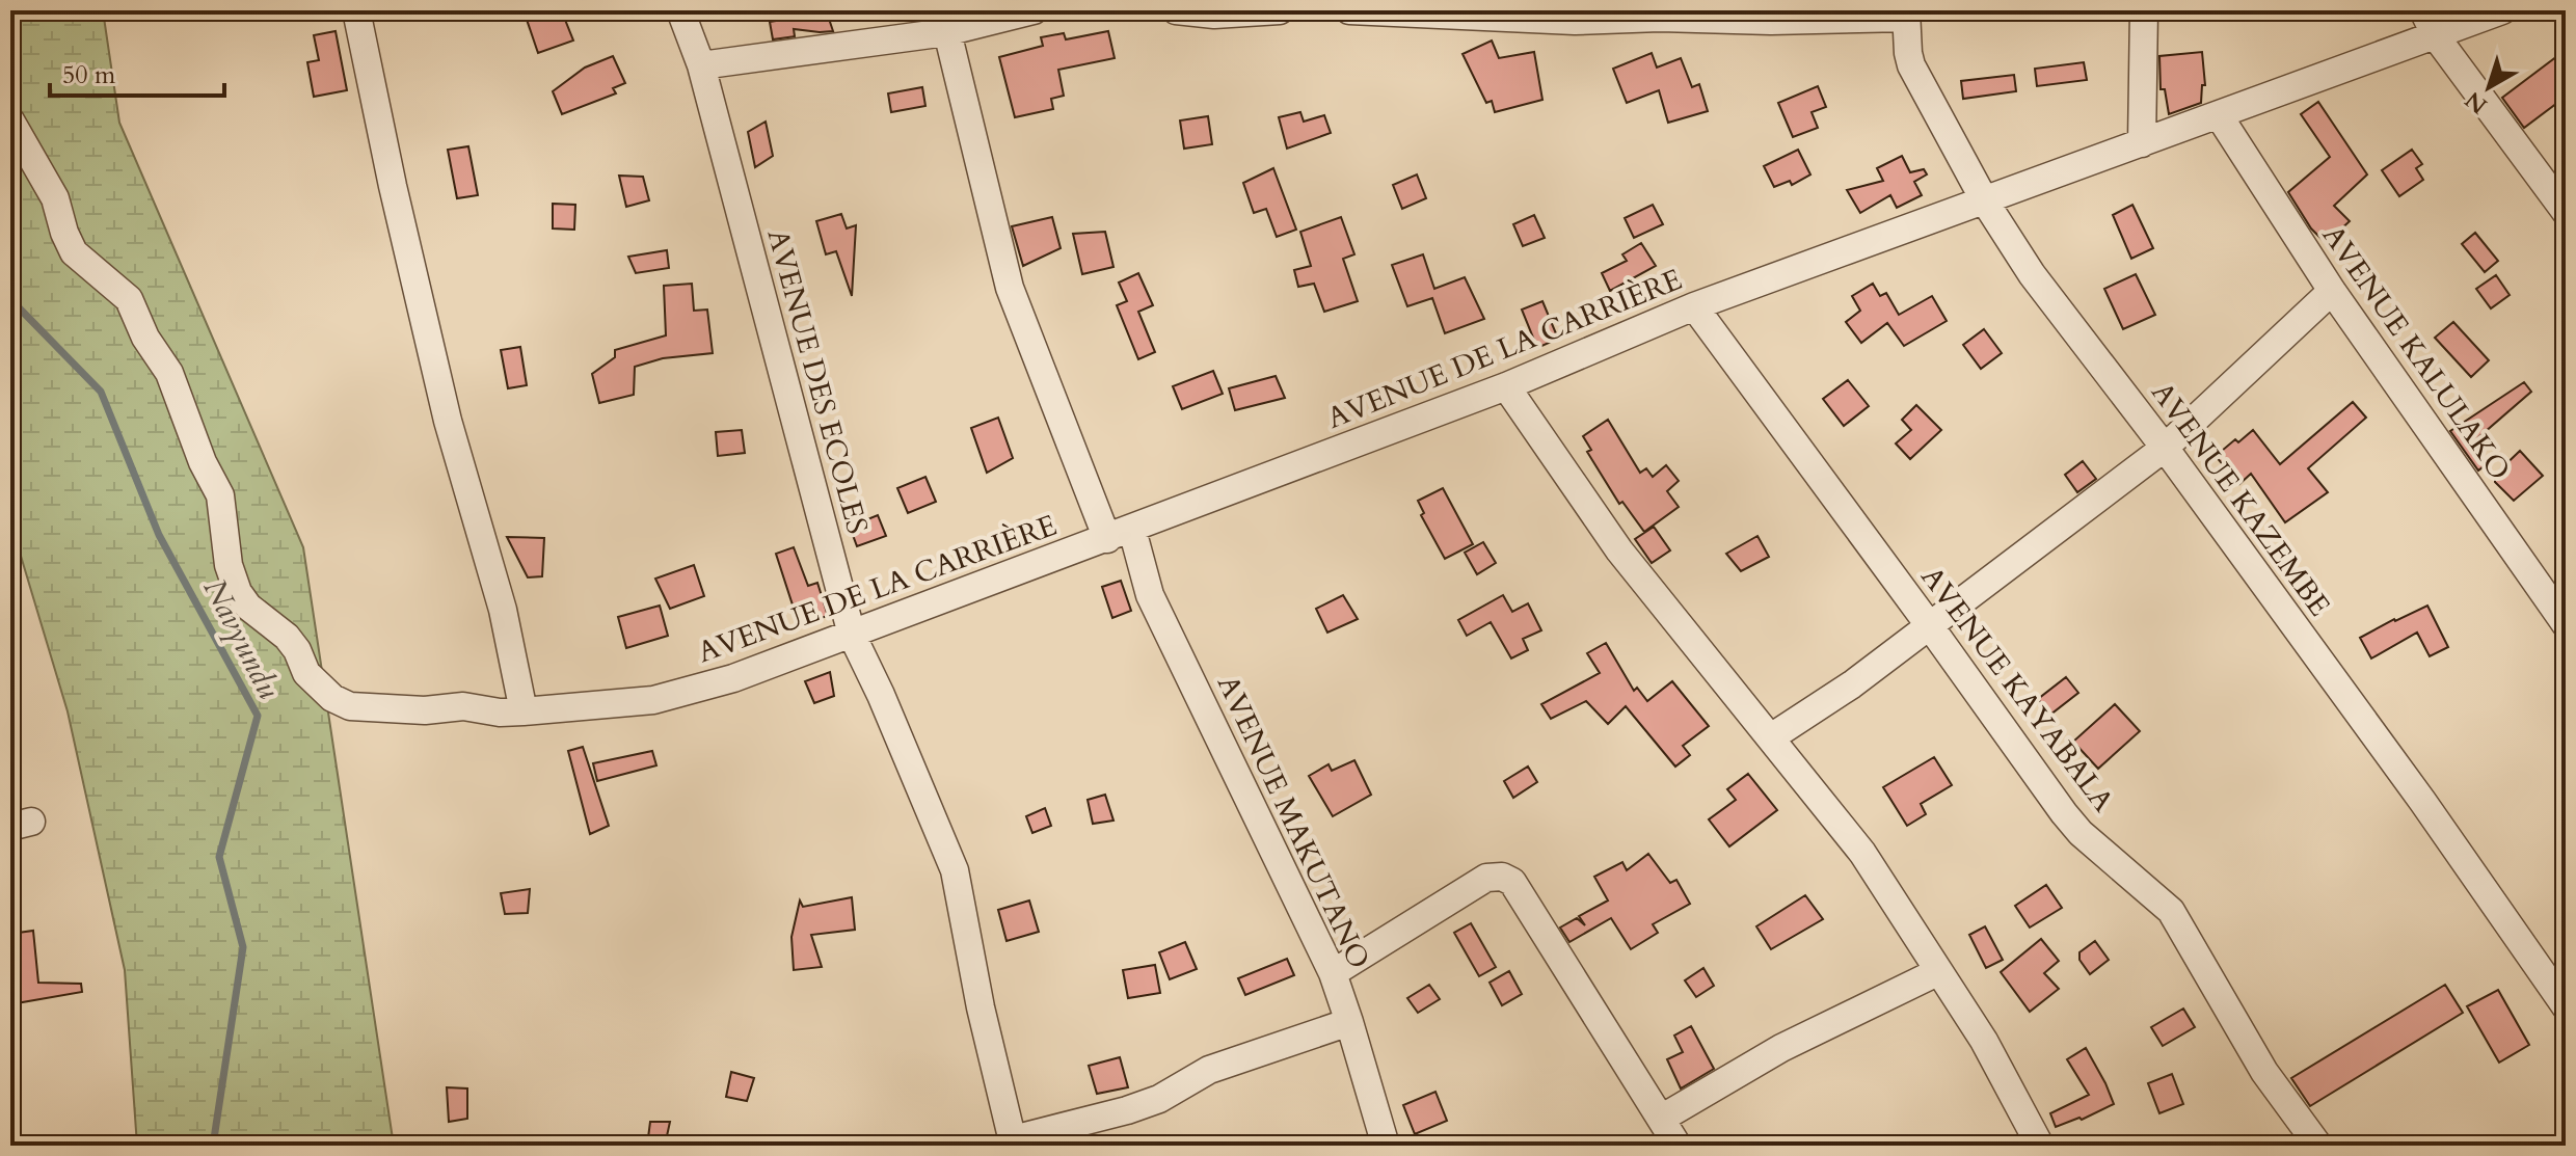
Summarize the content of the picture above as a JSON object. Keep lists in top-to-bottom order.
{
  "streets": {
    "street": [
      "AVENUE DE LA CARRIÈRE",
      "AVENUE KALULAKO",
      "AVENUE DES ECOLES",
      "AVENUE KAZEMBE",
      "AVENUE KAYABALA",
      "AVENUE MAKUTANO"
    ]
  },
  "crossings": [
    ["AVENUE DE LA CARRIÈRE", "AVENUE KALULAKO"],
    ["AVENUE DE LA CARRIÈRE", "AVENUE DES ECOLES"],
    ["AVENUE DE LA CARRIÈRE", "AVENUE KAZEMBE"],
    ["AVENUE DE LA CARRIÈRE", "AVENUE KAYABALA"],
    ["AVENUE DE LA CARRIÈRE", "AVENUE MAKUTANO"]
  ],
  "water": ["Navyundu"],
  "scale_bar": "50 m",
  "north": "bottom left"
}
